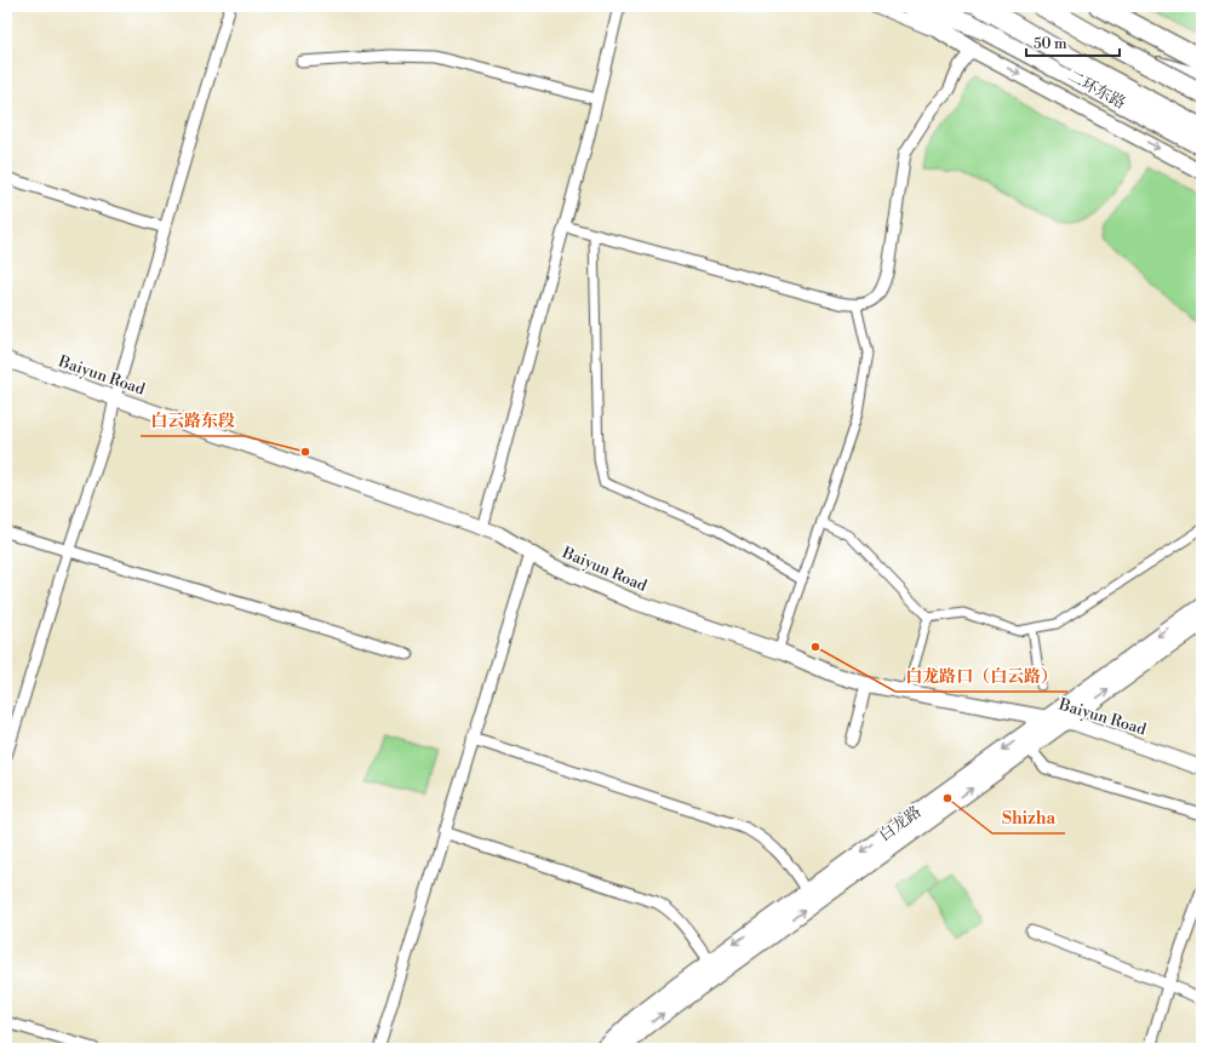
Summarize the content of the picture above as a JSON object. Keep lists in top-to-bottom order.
{
  "streets": {
    "main road": ["二环东路", "白龙路"],
    "street": ["Baiyun Road"]
  },
  "crossings": [
    ["Baiyun Road", "白龙路"]
  ],
  "places": ["白云路东段", "白龙路口（白云路）", "Shizha"],
  "scale_bar": "50 m"
}
